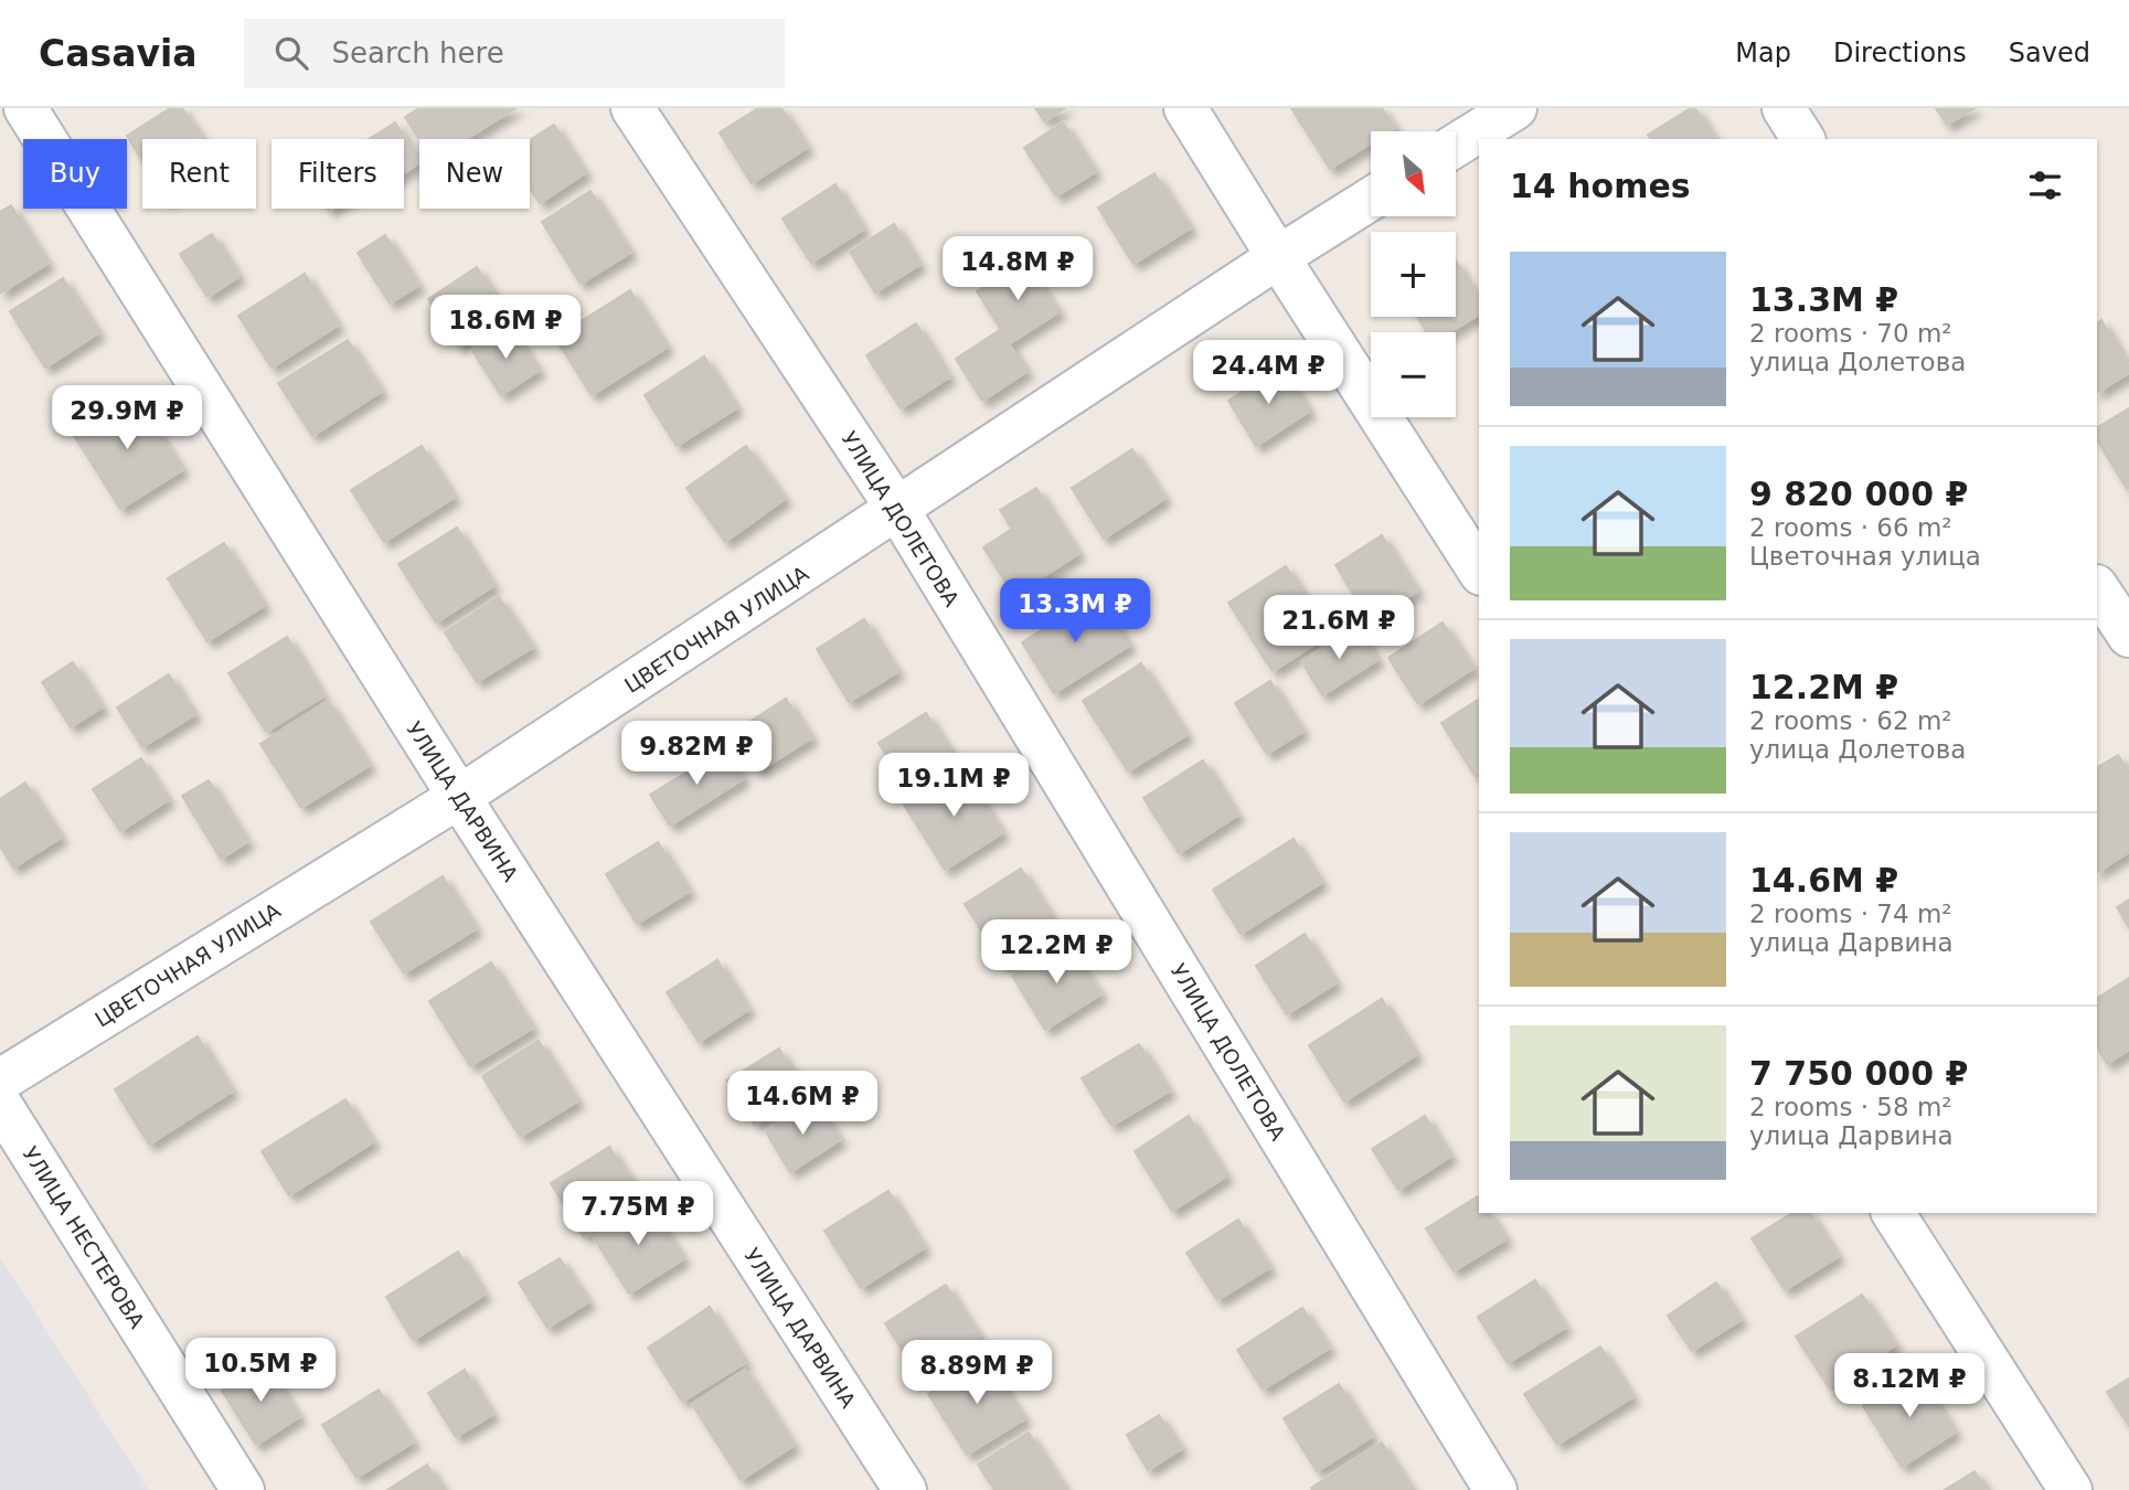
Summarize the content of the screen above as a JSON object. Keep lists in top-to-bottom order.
{
  "streets": {
    "street": [
      "УЛИЦА ДОЛЕТОВА",
      "ЦВЕТОЧНАЯ УЛИЦА",
      "УЛИЦА ДАРВИНА",
      "УЛИЦА НЕСТЕРОВА"
    ]
  },
  "crossings": [
    ["УЛИЦА ДОЛЕТОВА", "ЦВЕТОЧНАЯ УЛИЦА"],
    ["ЦВЕТОЧНАЯ УЛИЦА", "УЛИЦА ДАРВИНА"]
  ],
  "north": "bottom right",
  "page": {
    "header": "Casavia",
    "search": "Search here",
    "nav": ["Map", "Directions", "Saved"],
    "map_buttons": ["+", "−"],
    "chip": [
      "Buy",
      "Rent",
      "Filters",
      "New"
    ],
    "heading": "14 homes",
    "list": [
      {
        "name": "13.3M ₽",
        "note": "2 rooms · 70 m² · улица Долетова"
      },
      {
        "name": "9 820 000 ₽",
        "note": "2 rooms · 66 m² · Цветочная улица"
      },
      {
        "name": "12.2M ₽",
        "note": "2 rooms · 62 m² · улица Долетова"
      },
      {
        "name": "14.6M ₽",
        "note": "2 rooms · 74 m² · улица Дарвина"
      },
      {
        "name": "7 750 000 ₽",
        "note": "2 rooms · 58 m² · улица Дарвина"
      }
    ],
    "price": [
      "14.8M ₽",
      "18.6M ₽",
      "24.4M ₽",
      "29.9M ₽",
      "13.3M ₽",
      "21.6M ₽",
      "9.82M ₽",
      "19.1M ₽",
      "12.2M ₽",
      "14.6M ₽",
      "7.75M ₽",
      "10.5M ₽",
      "8.89M ₽",
      "8.12M ₽"
    ]
  }
}
